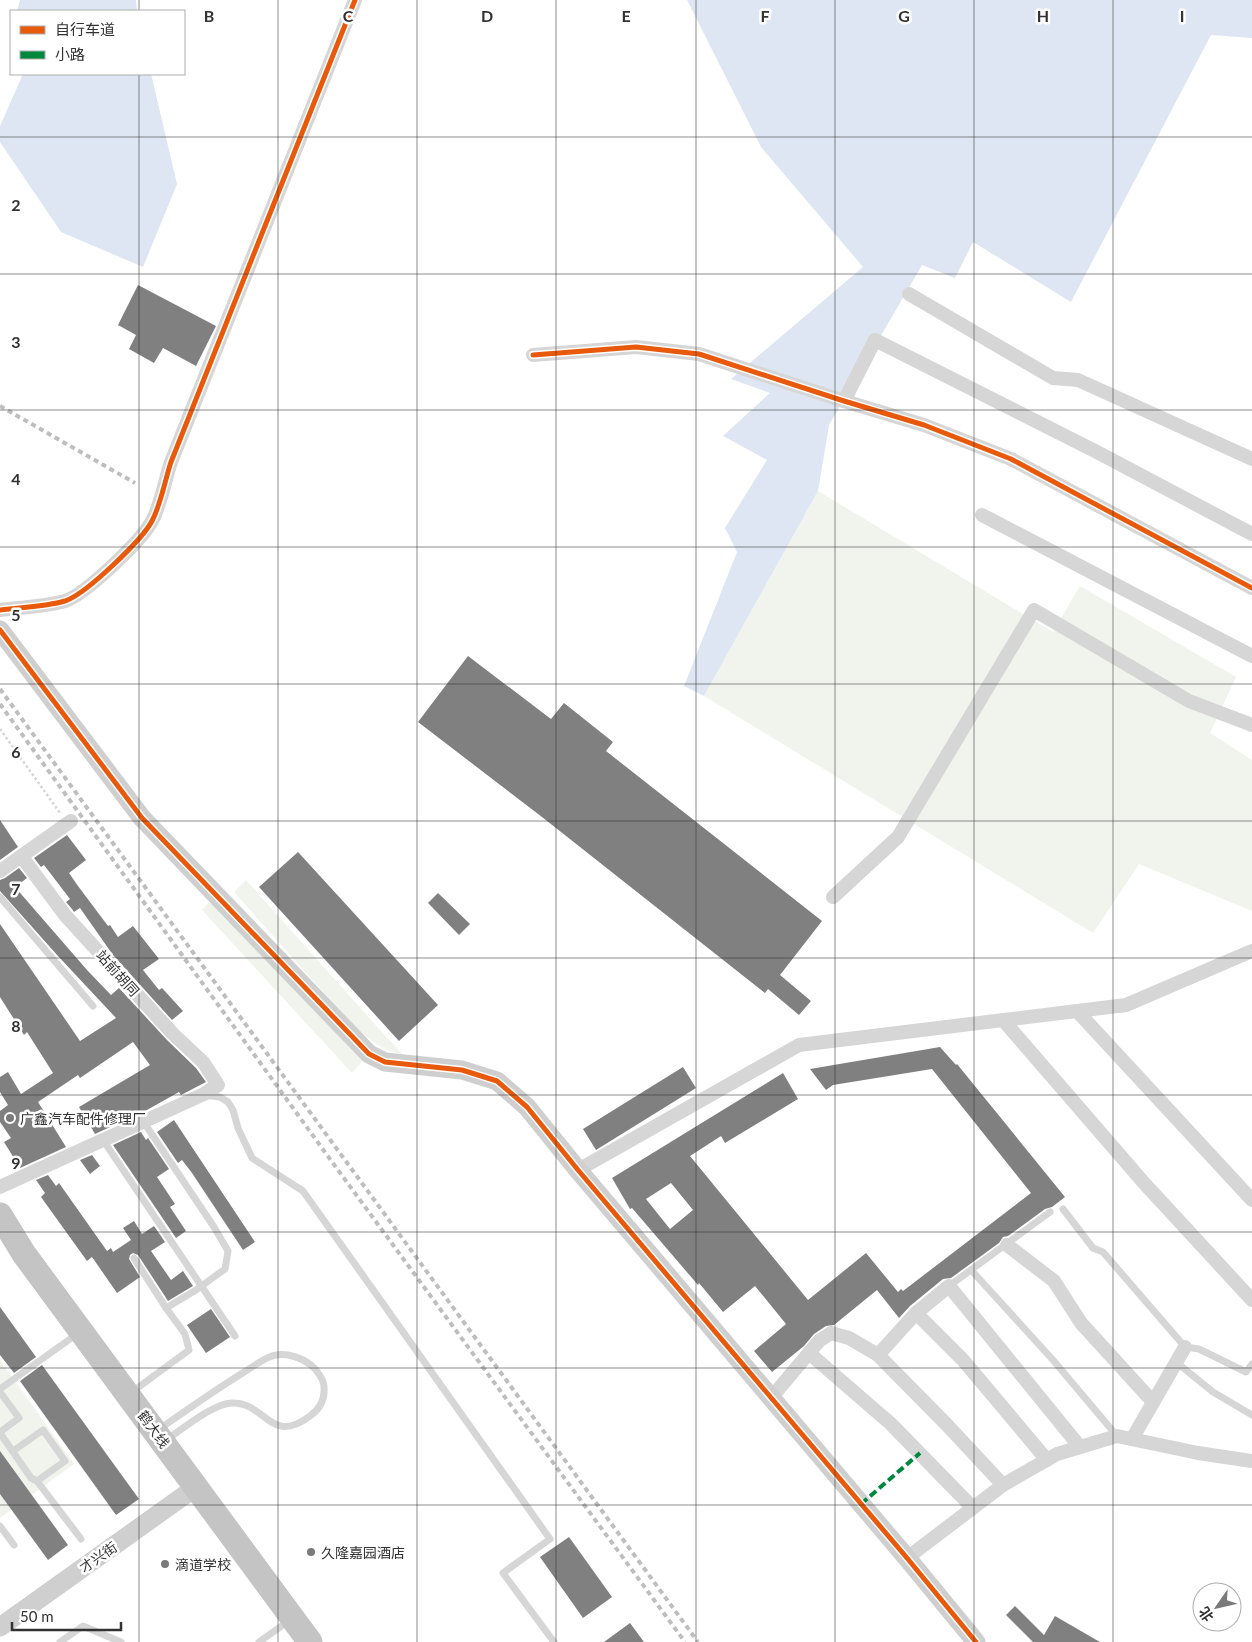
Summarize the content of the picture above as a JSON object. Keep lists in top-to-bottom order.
{
  "streets": {
    "highway": ["鹤大线"],
    "street": ["站前胡同", "才兴街"]
  },
  "crossings": [
    ["鹤大线", "才兴街"]
  ],
  "places": ["广鑫汽车配件修理厂", "久隆嘉园酒店", "滴道学校"],
  "legend": ["自行车道", "小路"],
  "scale_bar": "50 m",
  "north": "bottom left",
  "grid": {
    "columns": [
      "B",
      "C",
      "D",
      "E",
      "F",
      "G",
      "H",
      "I"
    ],
    "rows": [
      "2",
      "3",
      "4",
      "5",
      "6",
      "7",
      "8",
      "9"
    ]
  }
}
